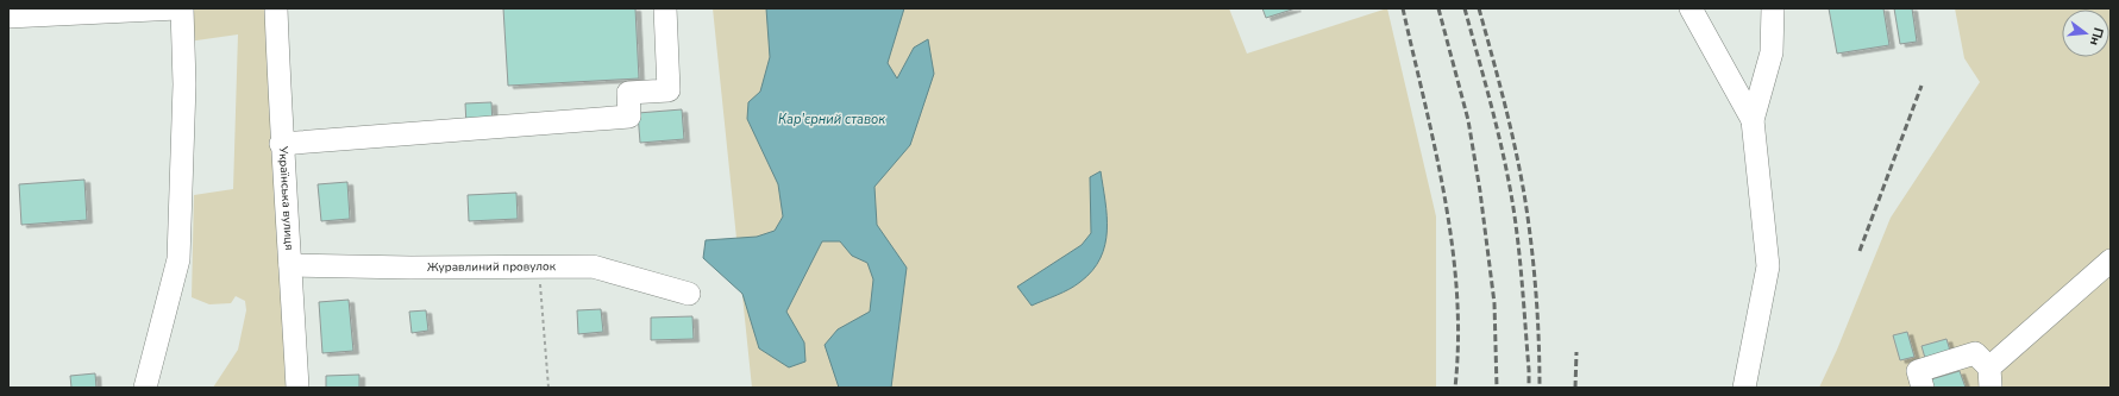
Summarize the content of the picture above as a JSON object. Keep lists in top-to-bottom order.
{
  "streets": {
    "street": ["Українська вулиця", "Журавлиний провулок"]
  },
  "crossings": [
    ["Українська вулиця", "Журавлиний провулок"]
  ],
  "water": ["Кар'єрний ставок"],
  "north": "right"
}
